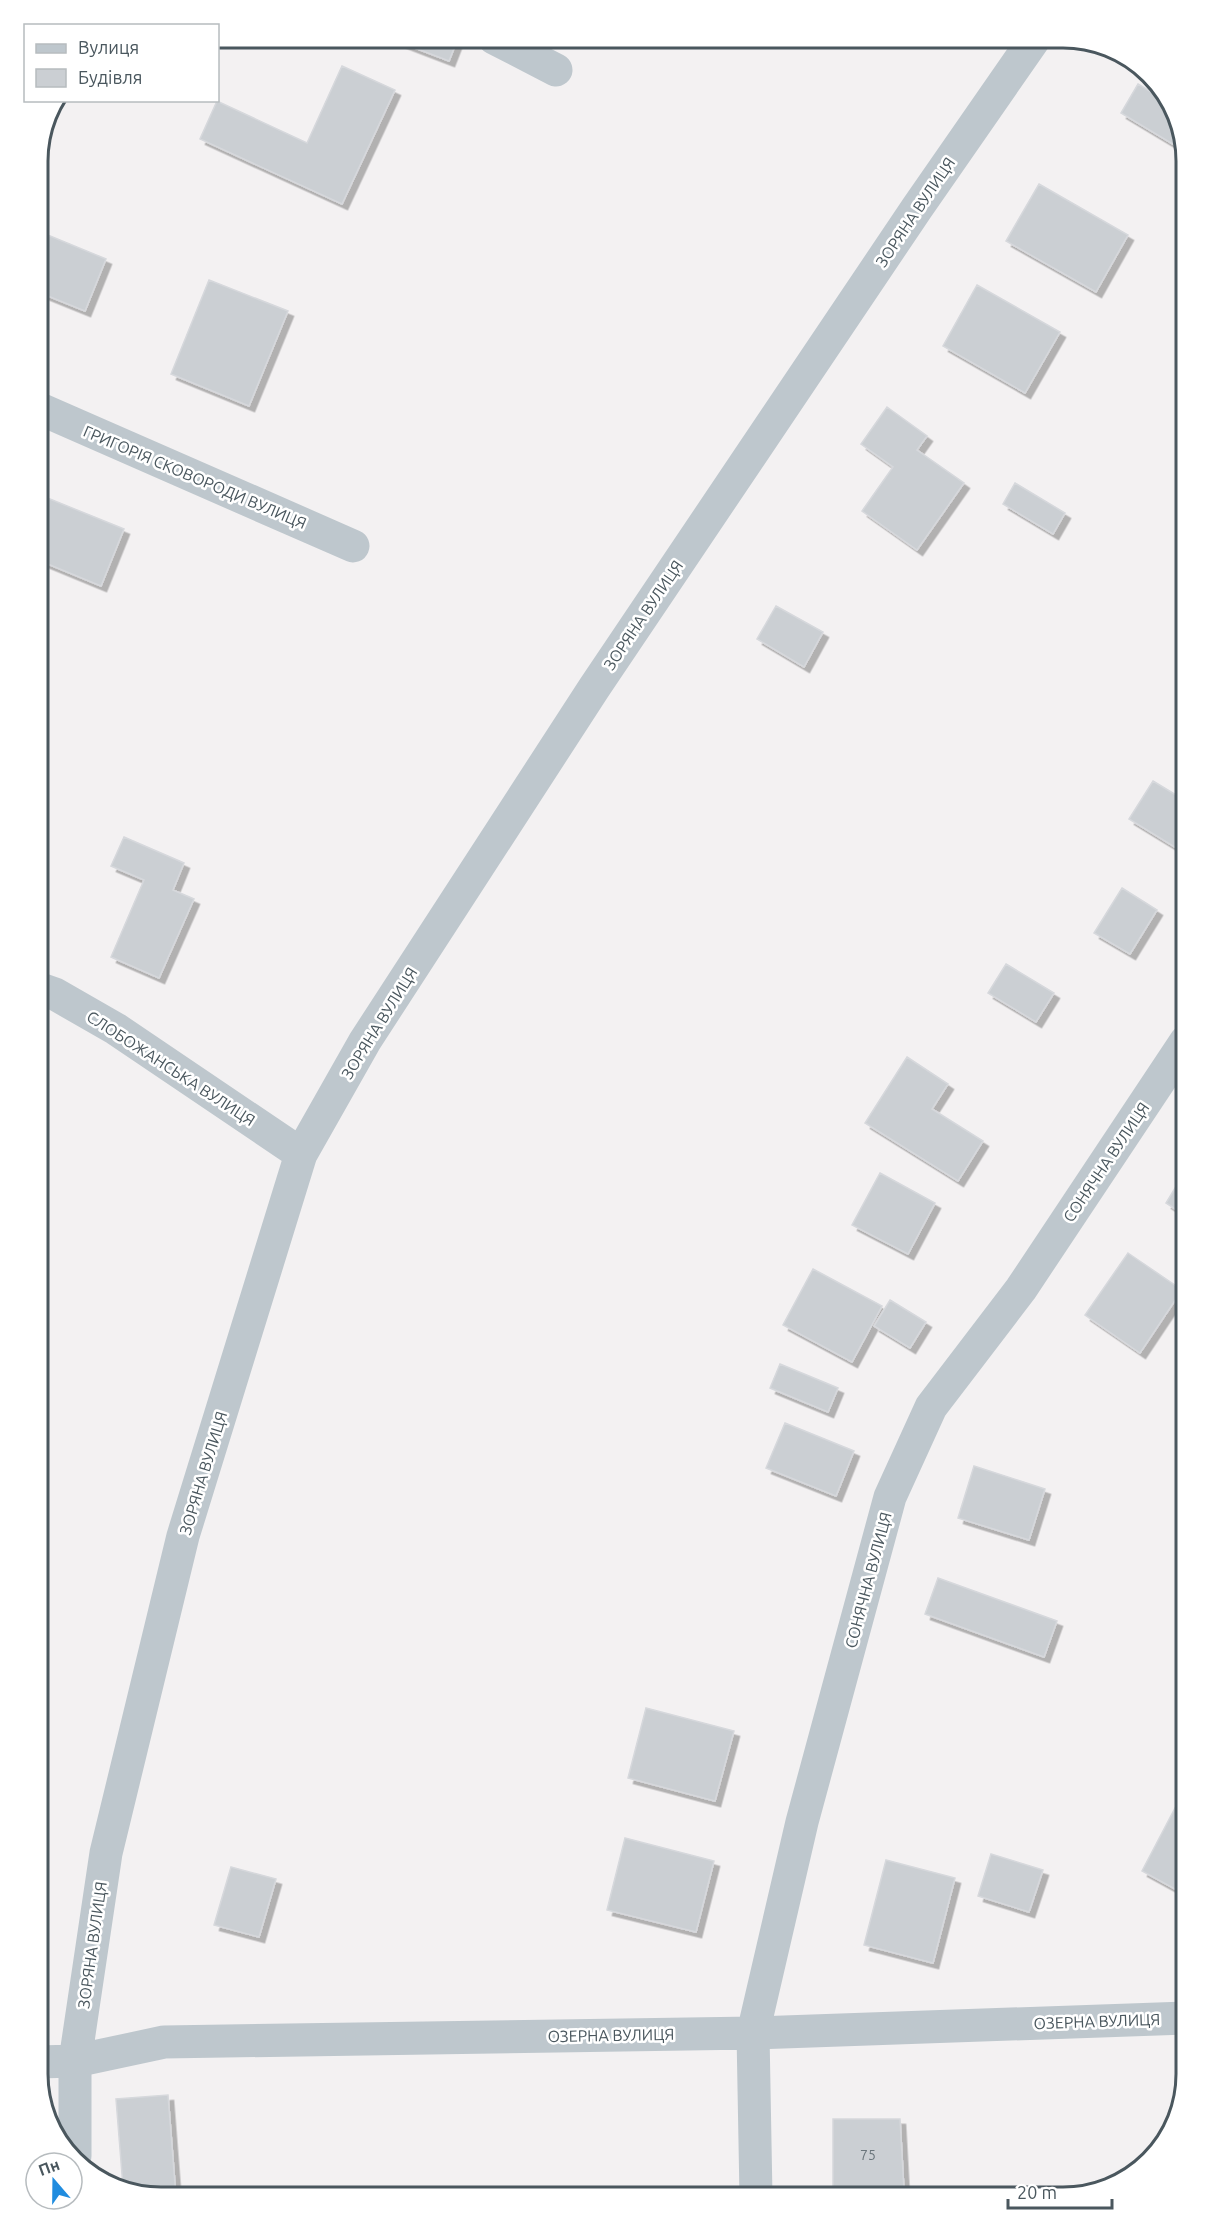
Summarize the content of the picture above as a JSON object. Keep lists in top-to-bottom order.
{
  "streets": {
    "street": [
      "ЗОРЯНА ВУЛИЦЯ",
      "ГРИГОРІЯ СКОВОРОДИ ВУЛИЦЯ",
      "СЛОБОЖАНСЬКА ВУЛИЦЯ",
      "СОНЯЧНА ВУЛИЦЯ",
      "ОЗЕРНА ВУЛИЦЯ"
    ]
  },
  "crossings": [
    ["ЗОРЯНА ВУЛИЦЯ", "СЛОБОЖАНСЬКА ВУЛИЦЯ"],
    ["ЗОРЯНА ВУЛИЦЯ", "ОЗЕРНА ВУЛИЦЯ"],
    ["СОНЯЧНА ВУЛИЦЯ", "ОЗЕРНА ВУЛИЦЯ"]
  ],
  "house_numbers": ["75"],
  "legend": ["Вулиця", "Будівля"],
  "scale_bar": "20 m",
  "north": "top"
}
